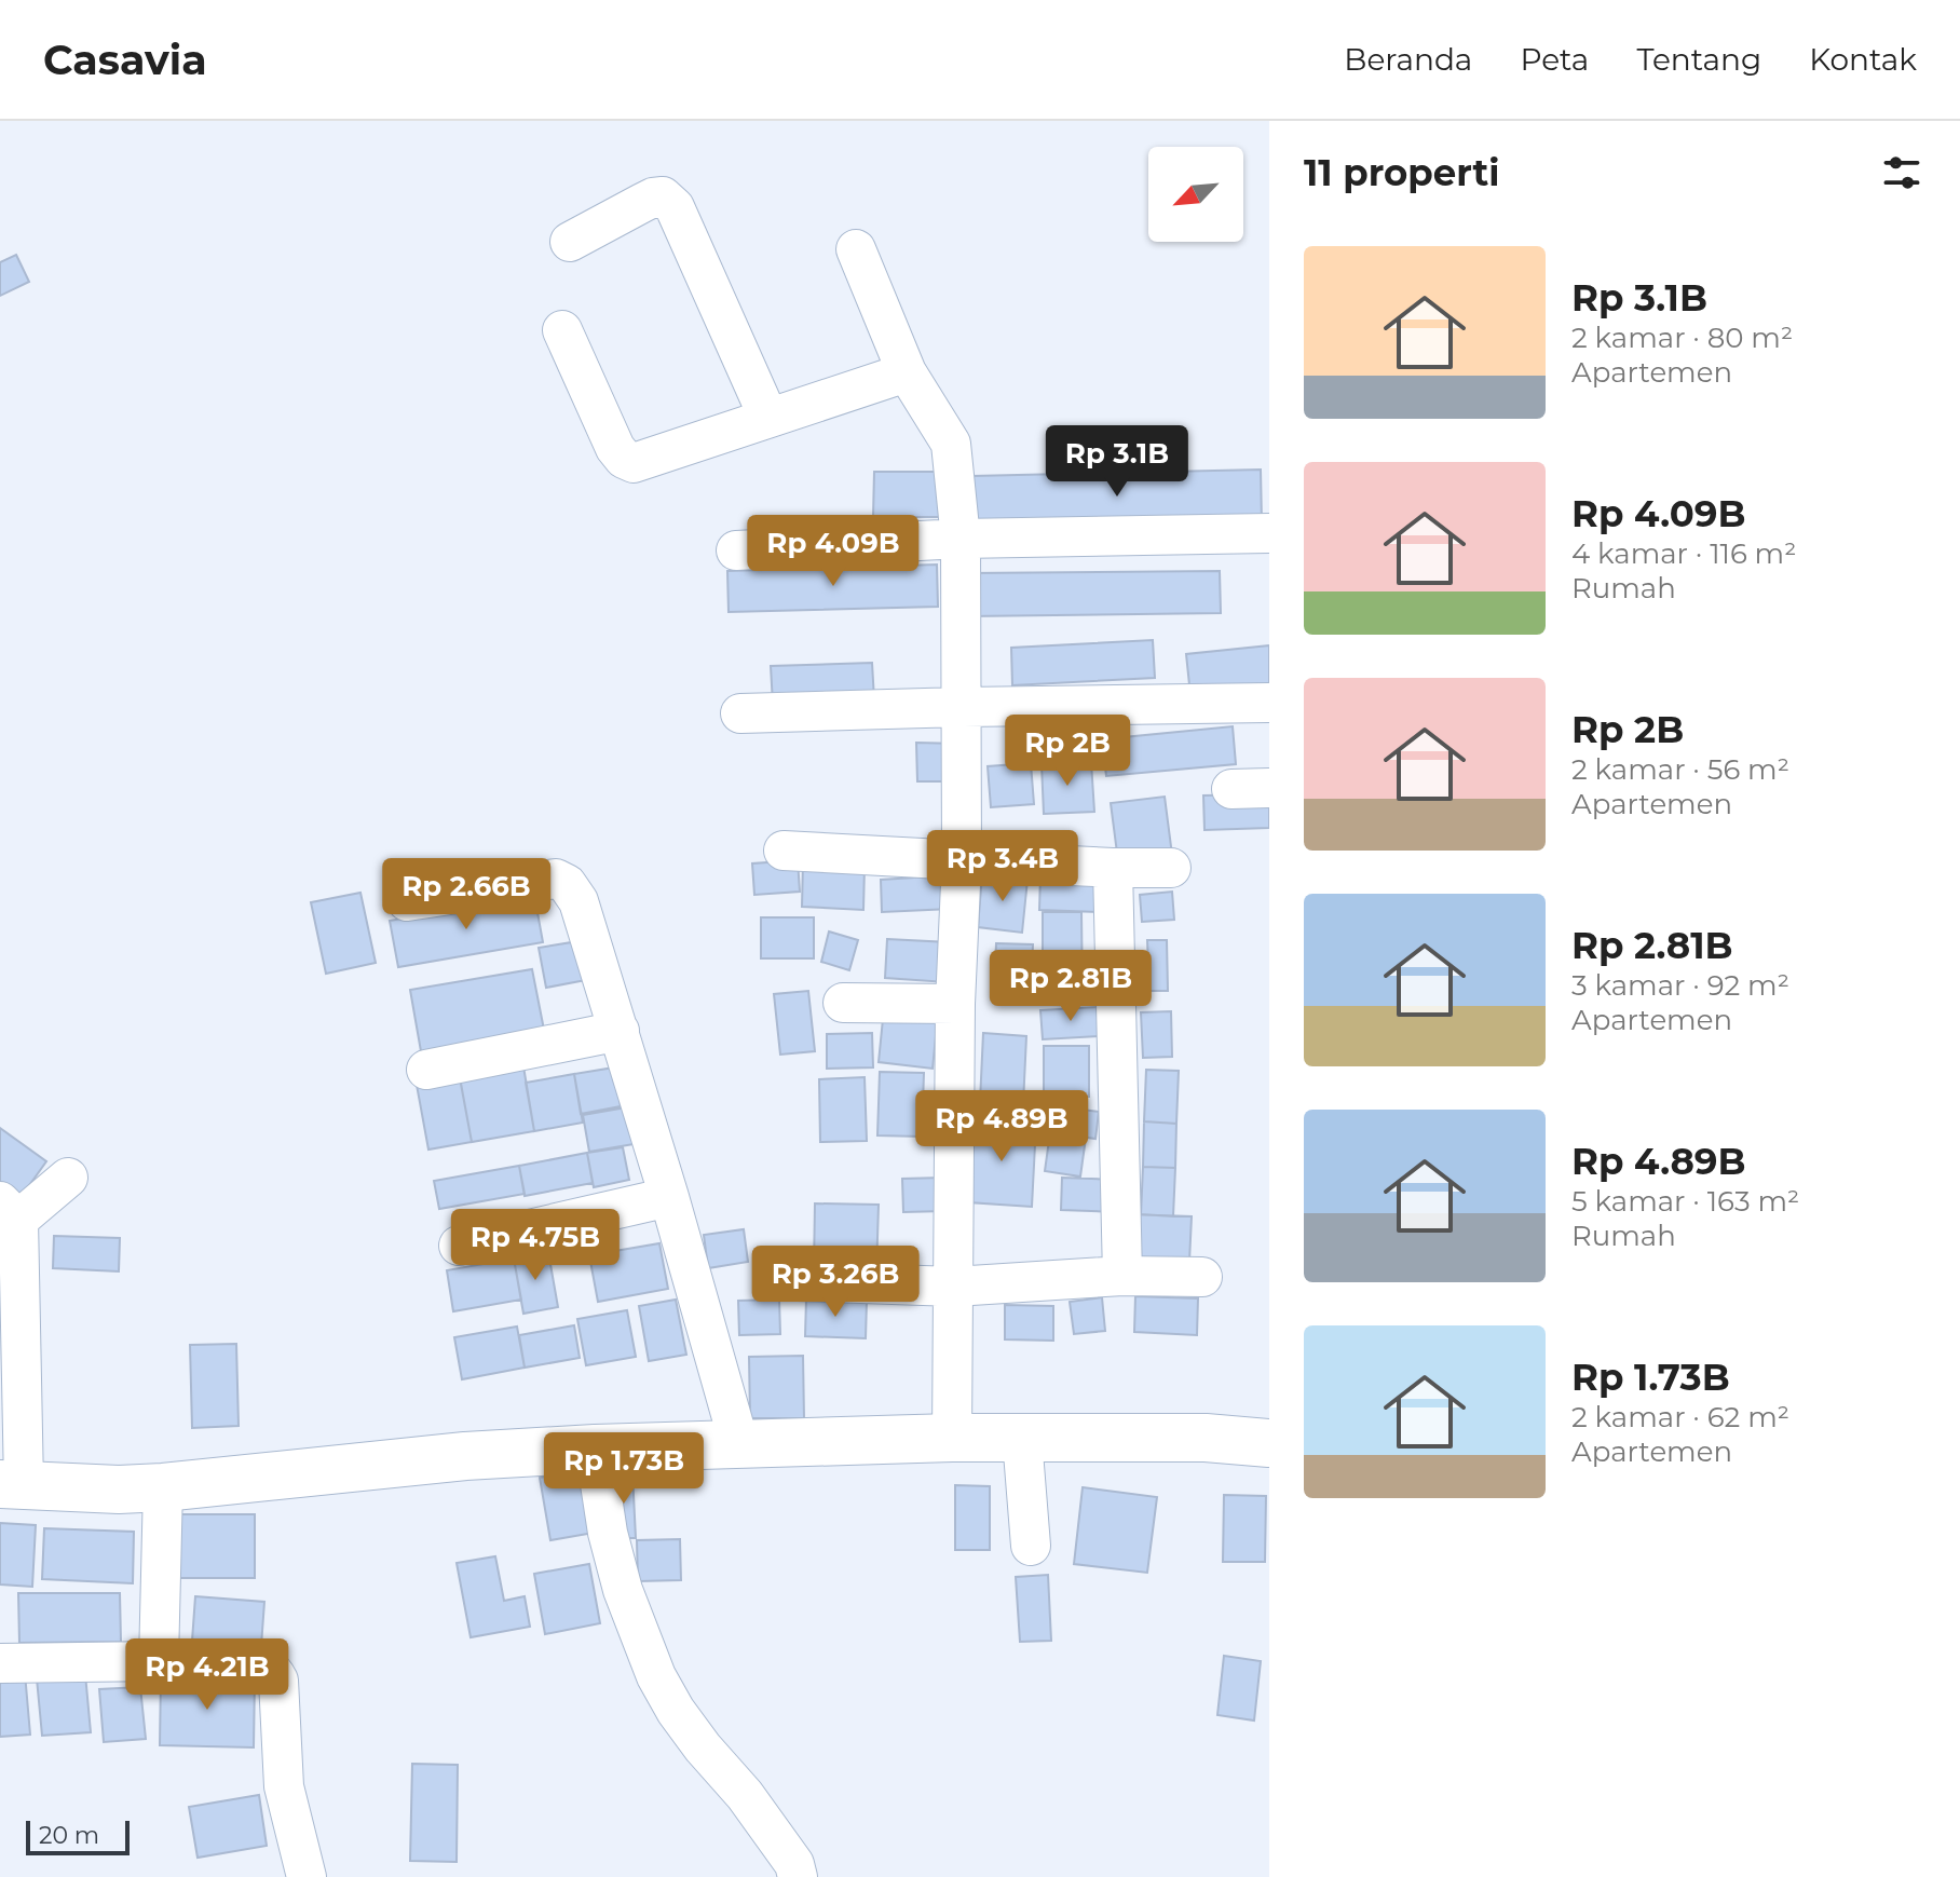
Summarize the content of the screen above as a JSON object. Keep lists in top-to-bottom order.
{
  "scale_bar": "20 m",
  "north": "bottom left",
  "page": {
    "header": "Casavia",
    "nav": [
      "Beranda",
      "Peta",
      "Tentang",
      "Kontak"
    ],
    "heading": "11 properti",
    "list": [
      {
        "name": "Rp 3.1B",
        "note": "2 kamar · 80 m² · Apartemen"
      },
      {
        "name": "Rp 4.09B",
        "note": "4 kamar · 116 m² · Rumah"
      },
      {
        "name": "Rp 2B",
        "note": "2 kamar · 56 m² · Apartemen"
      },
      {
        "name": "Rp 2.81B",
        "note": "3 kamar · 92 m² · Apartemen"
      },
      {
        "name": "Rp 4.89B",
        "note": "5 kamar · 163 m² · Rumah"
      },
      {
        "name": "Rp 1.73B",
        "note": "2 kamar · 62 m² · Apartemen"
      }
    ],
    "price": [
      "Rp 3.1B",
      "Rp 4.09B",
      "Rp 2B",
      "Rp 3.4B",
      "Rp 2.66B",
      "Rp 2.81B",
      "Rp 4.89B",
      "Rp 4.75B",
      "Rp 3.26B",
      "Rp 1.73B",
      "Rp 4.21B"
    ],
    "scale": "20 m"
  }
}
